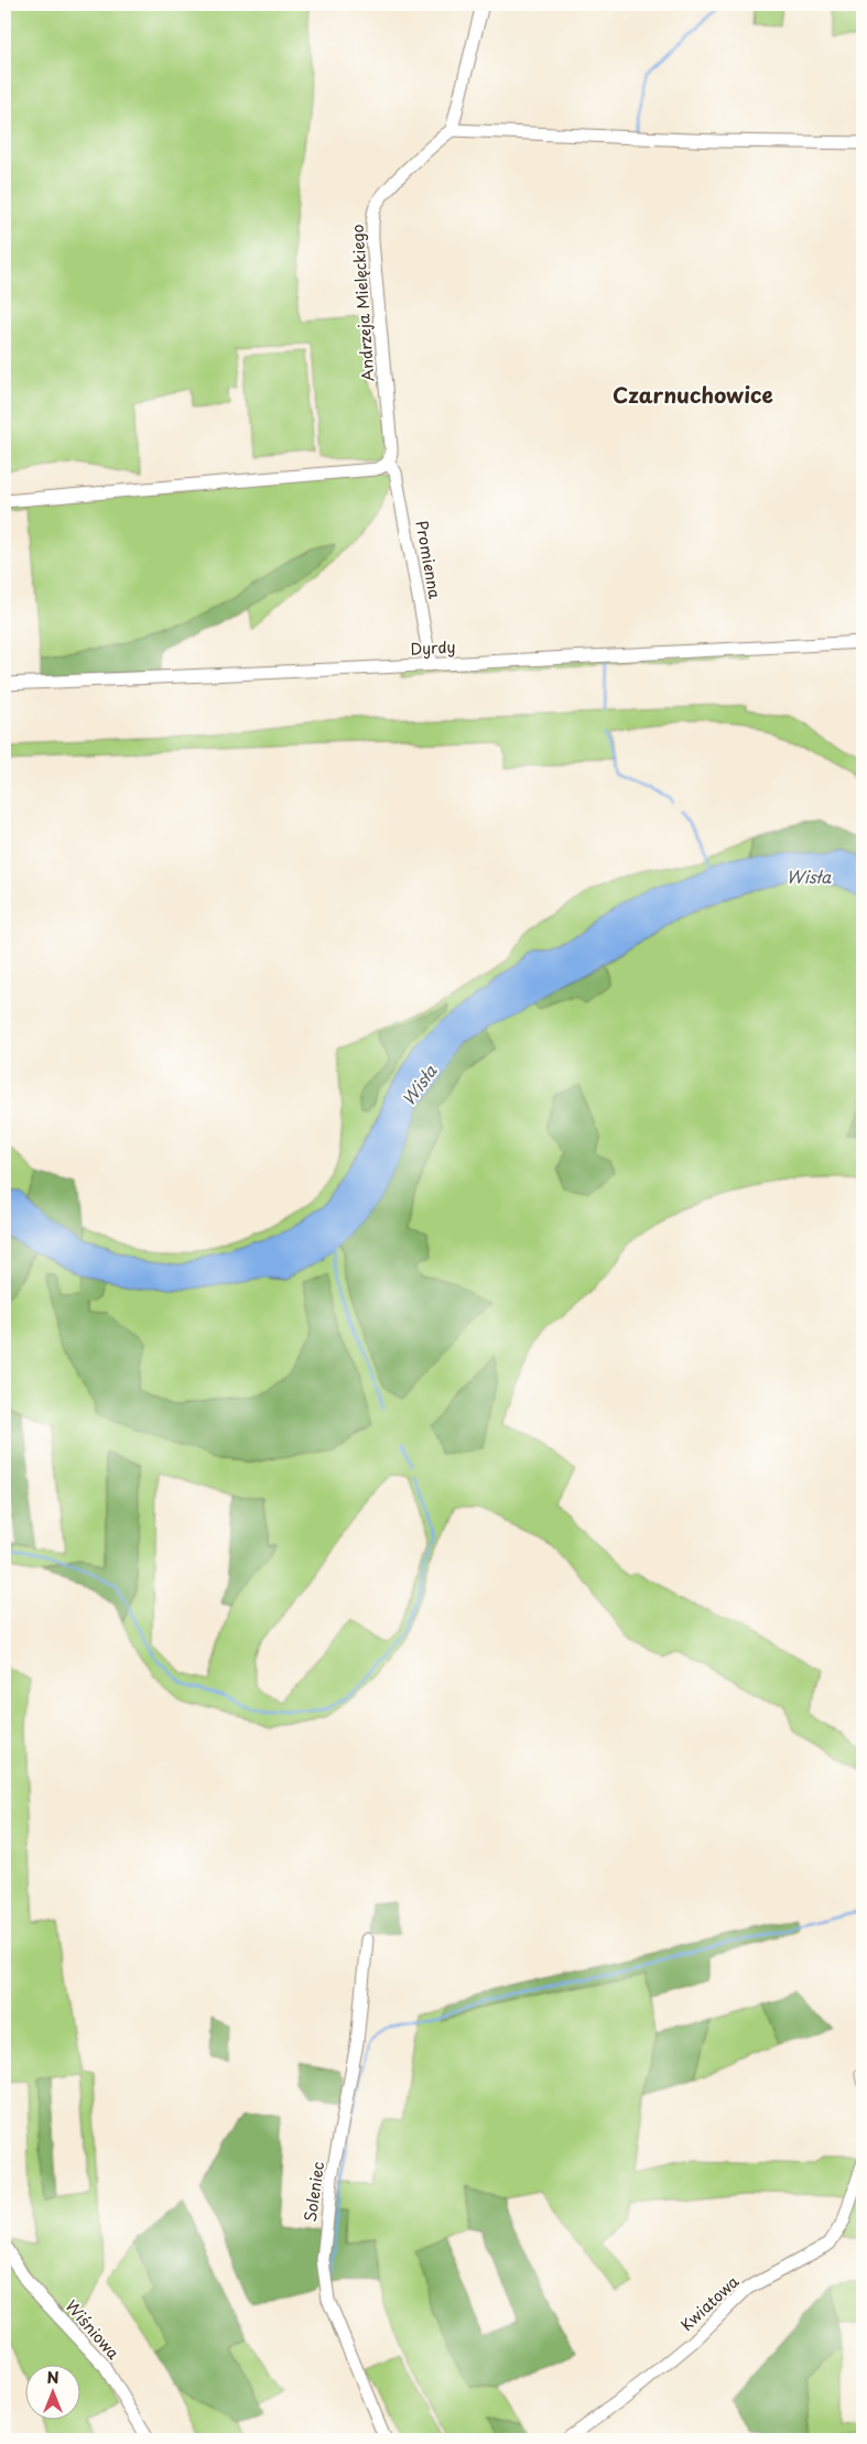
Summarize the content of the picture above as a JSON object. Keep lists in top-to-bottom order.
{
  "streets": {
    "street": [
      "Andrzeja Mielęckiego",
      "Promienna",
      "Dyrdy",
      "Soleniec",
      "Kwiatowa",
      "Wiśniowa"
    ]
  },
  "crossings": [
    ["Andrzeja Mielęckiego", "Promienna"],
    ["Promienna", "Dyrdy"]
  ],
  "districts": ["Czarnuchowice"],
  "water": ["Wisła"],
  "north": "top"
}
